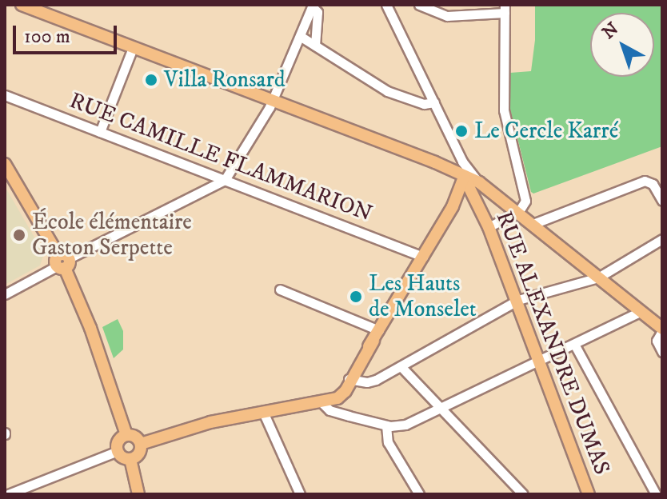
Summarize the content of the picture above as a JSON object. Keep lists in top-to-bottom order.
{
  "streets": {
    "main road": ["RUE ALEXANDRE DUMAS"],
    "street": ["RUE CAMILLE FLAMMARION"]
  },
  "places": [
    "Villa Ronsard",
    "Le Cercle Karré",
    "École élémentaire Gaston Serpette",
    "Les Hauts de Monselet"
  ],
  "scale_bar": "100 m",
  "north": "top left"
}
